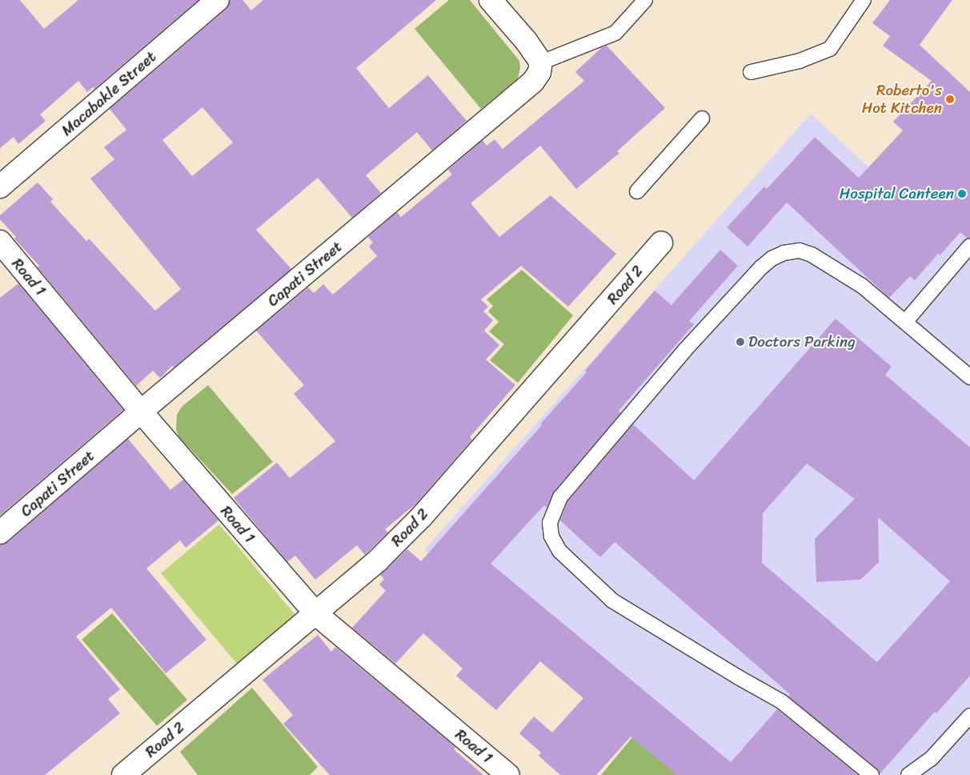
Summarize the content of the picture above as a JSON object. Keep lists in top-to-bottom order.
{
  "streets": {
    "street": [
      "Macabakle Street",
      "Capati Street",
      "Road 1",
      "Road 2"
    ]
  },
  "crossings": [
    ["Capati Street", "Road 1"],
    ["Road 1", "Road 2"]
  ],
  "places": ["Roberto's Hot Kitchen", "Hospital Canteen", "Doctors Parking"]
}
